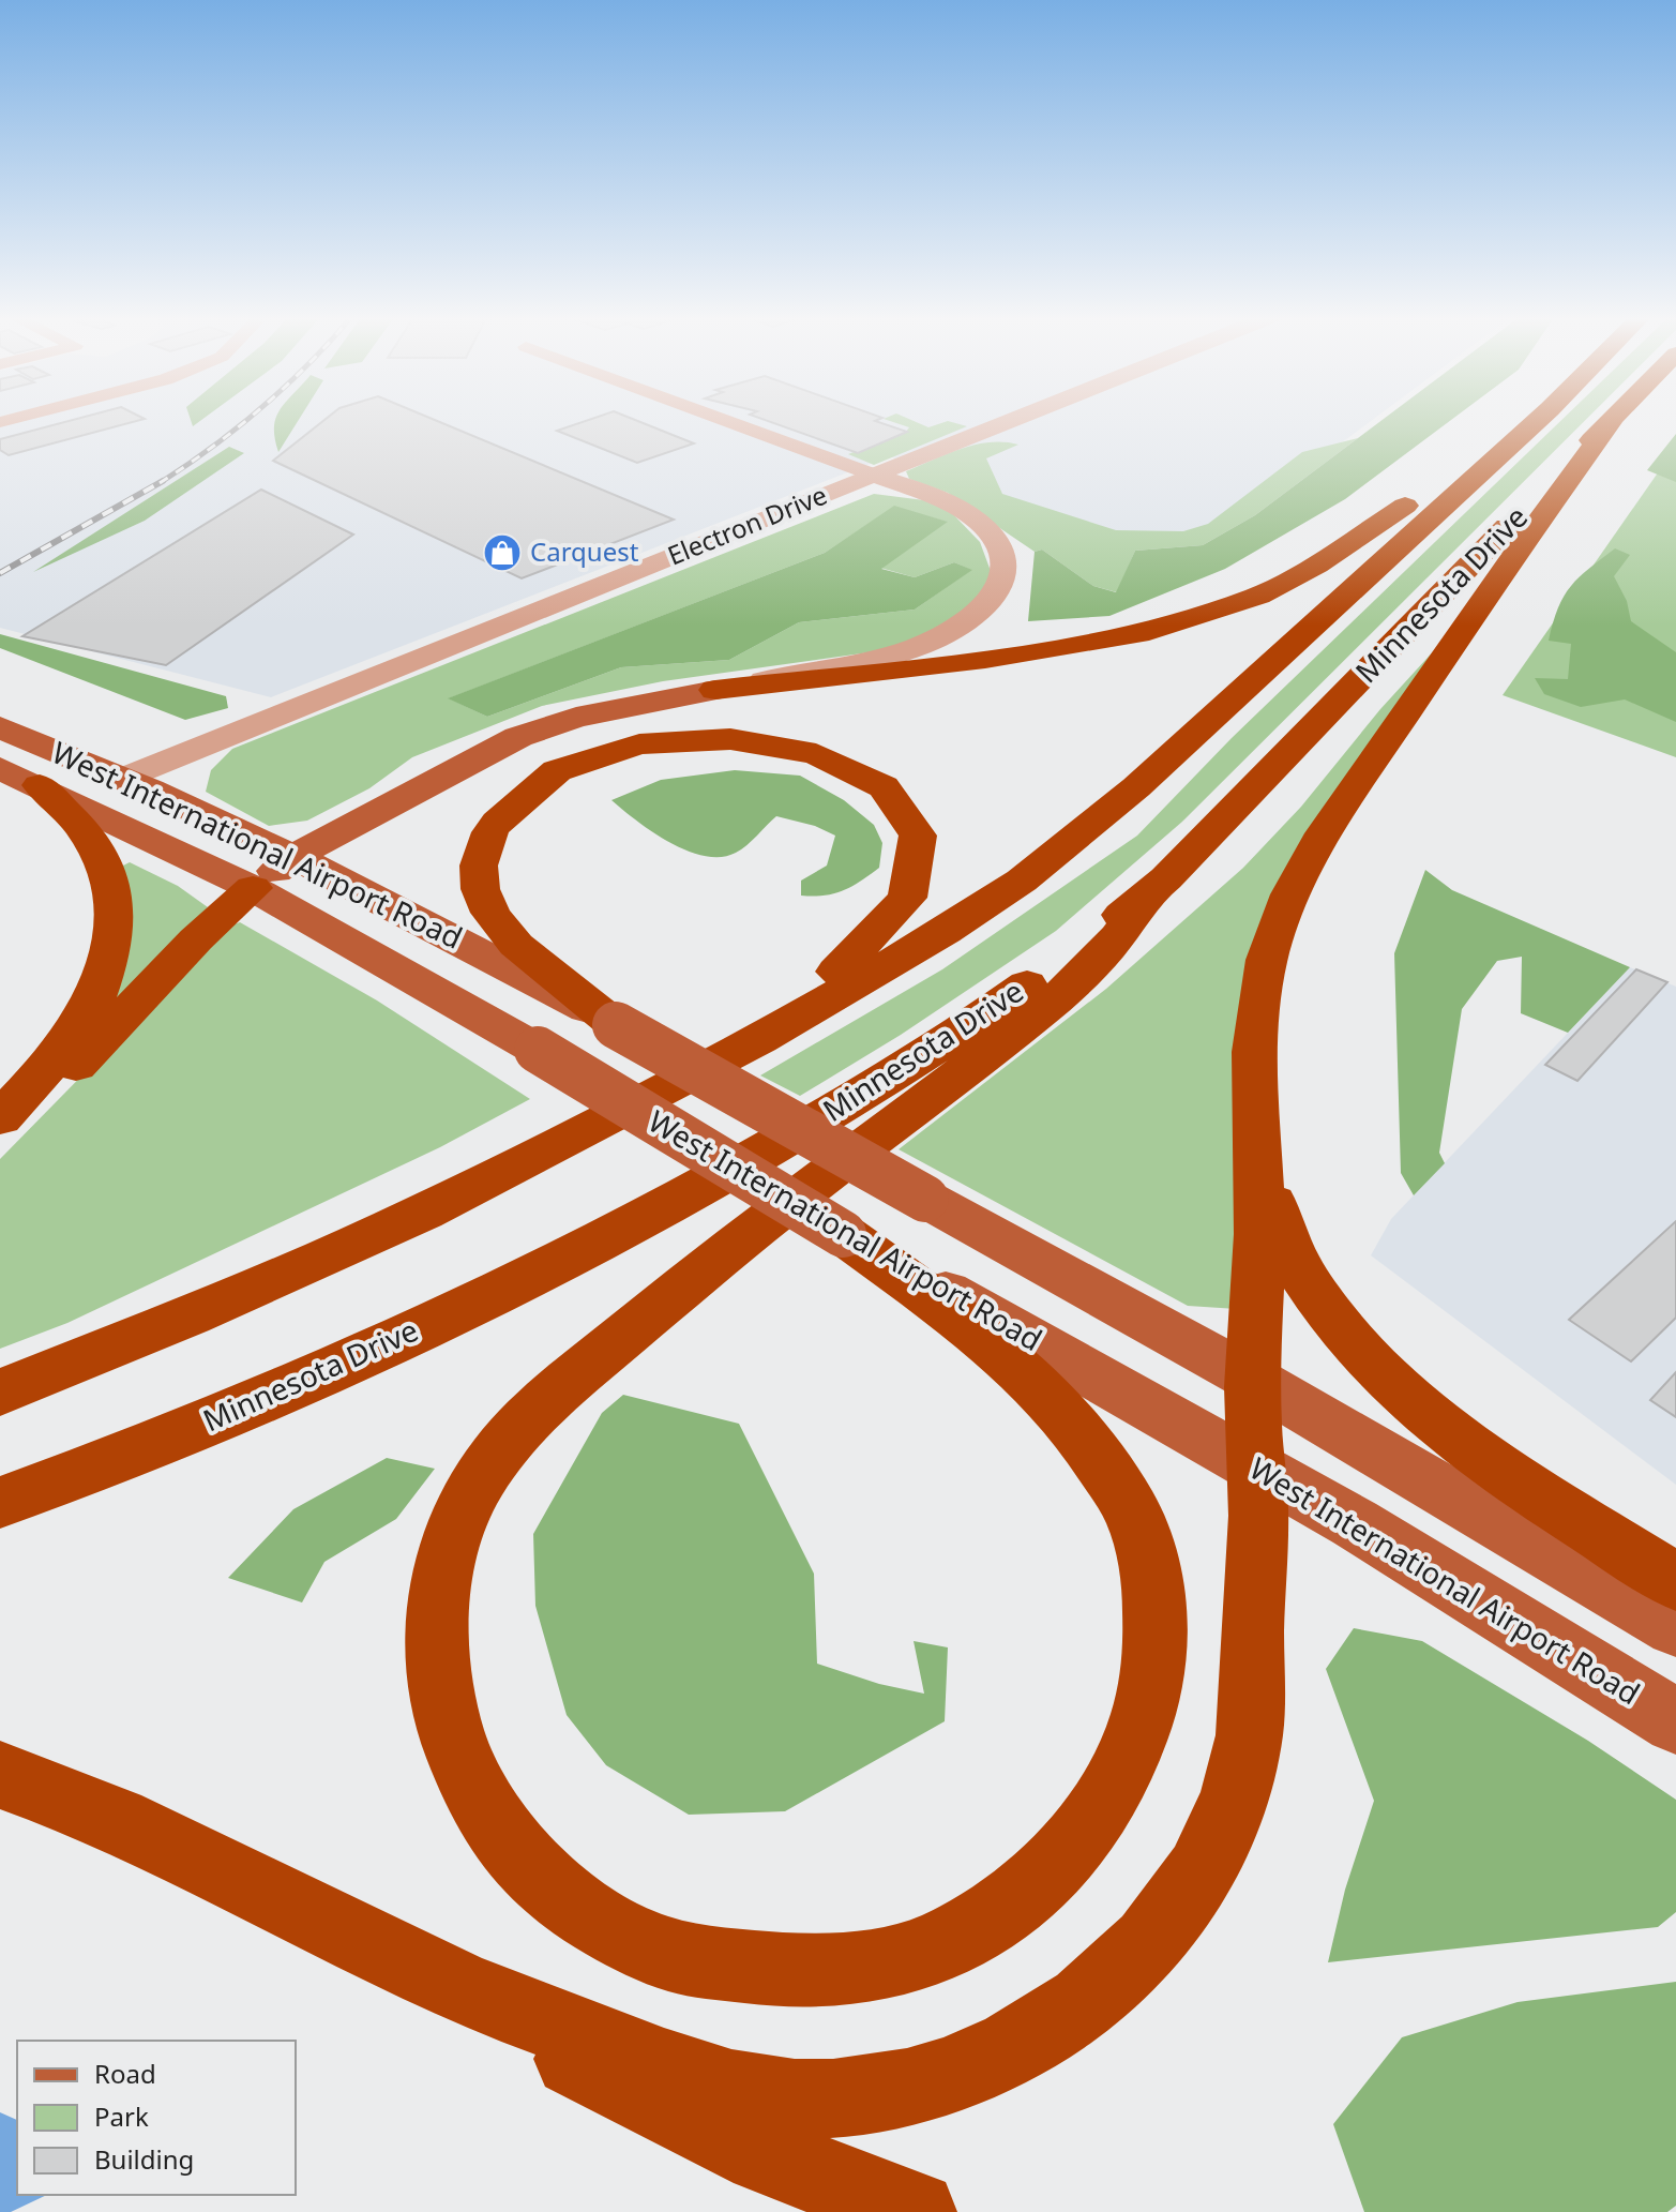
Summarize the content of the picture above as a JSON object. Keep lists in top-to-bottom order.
{
  "streets": {
    "highway": ["Minnesota Drive"],
    "main road": ["West International Airport Road"],
    "street": ["Electron Drive"]
  },
  "crossings": [
    ["Electron Drive", "West International Airport Road"]
  ],
  "places": {
    "shop": ["Carquest"]
  },
  "legend": ["Road", "Park", "Building"]
}
